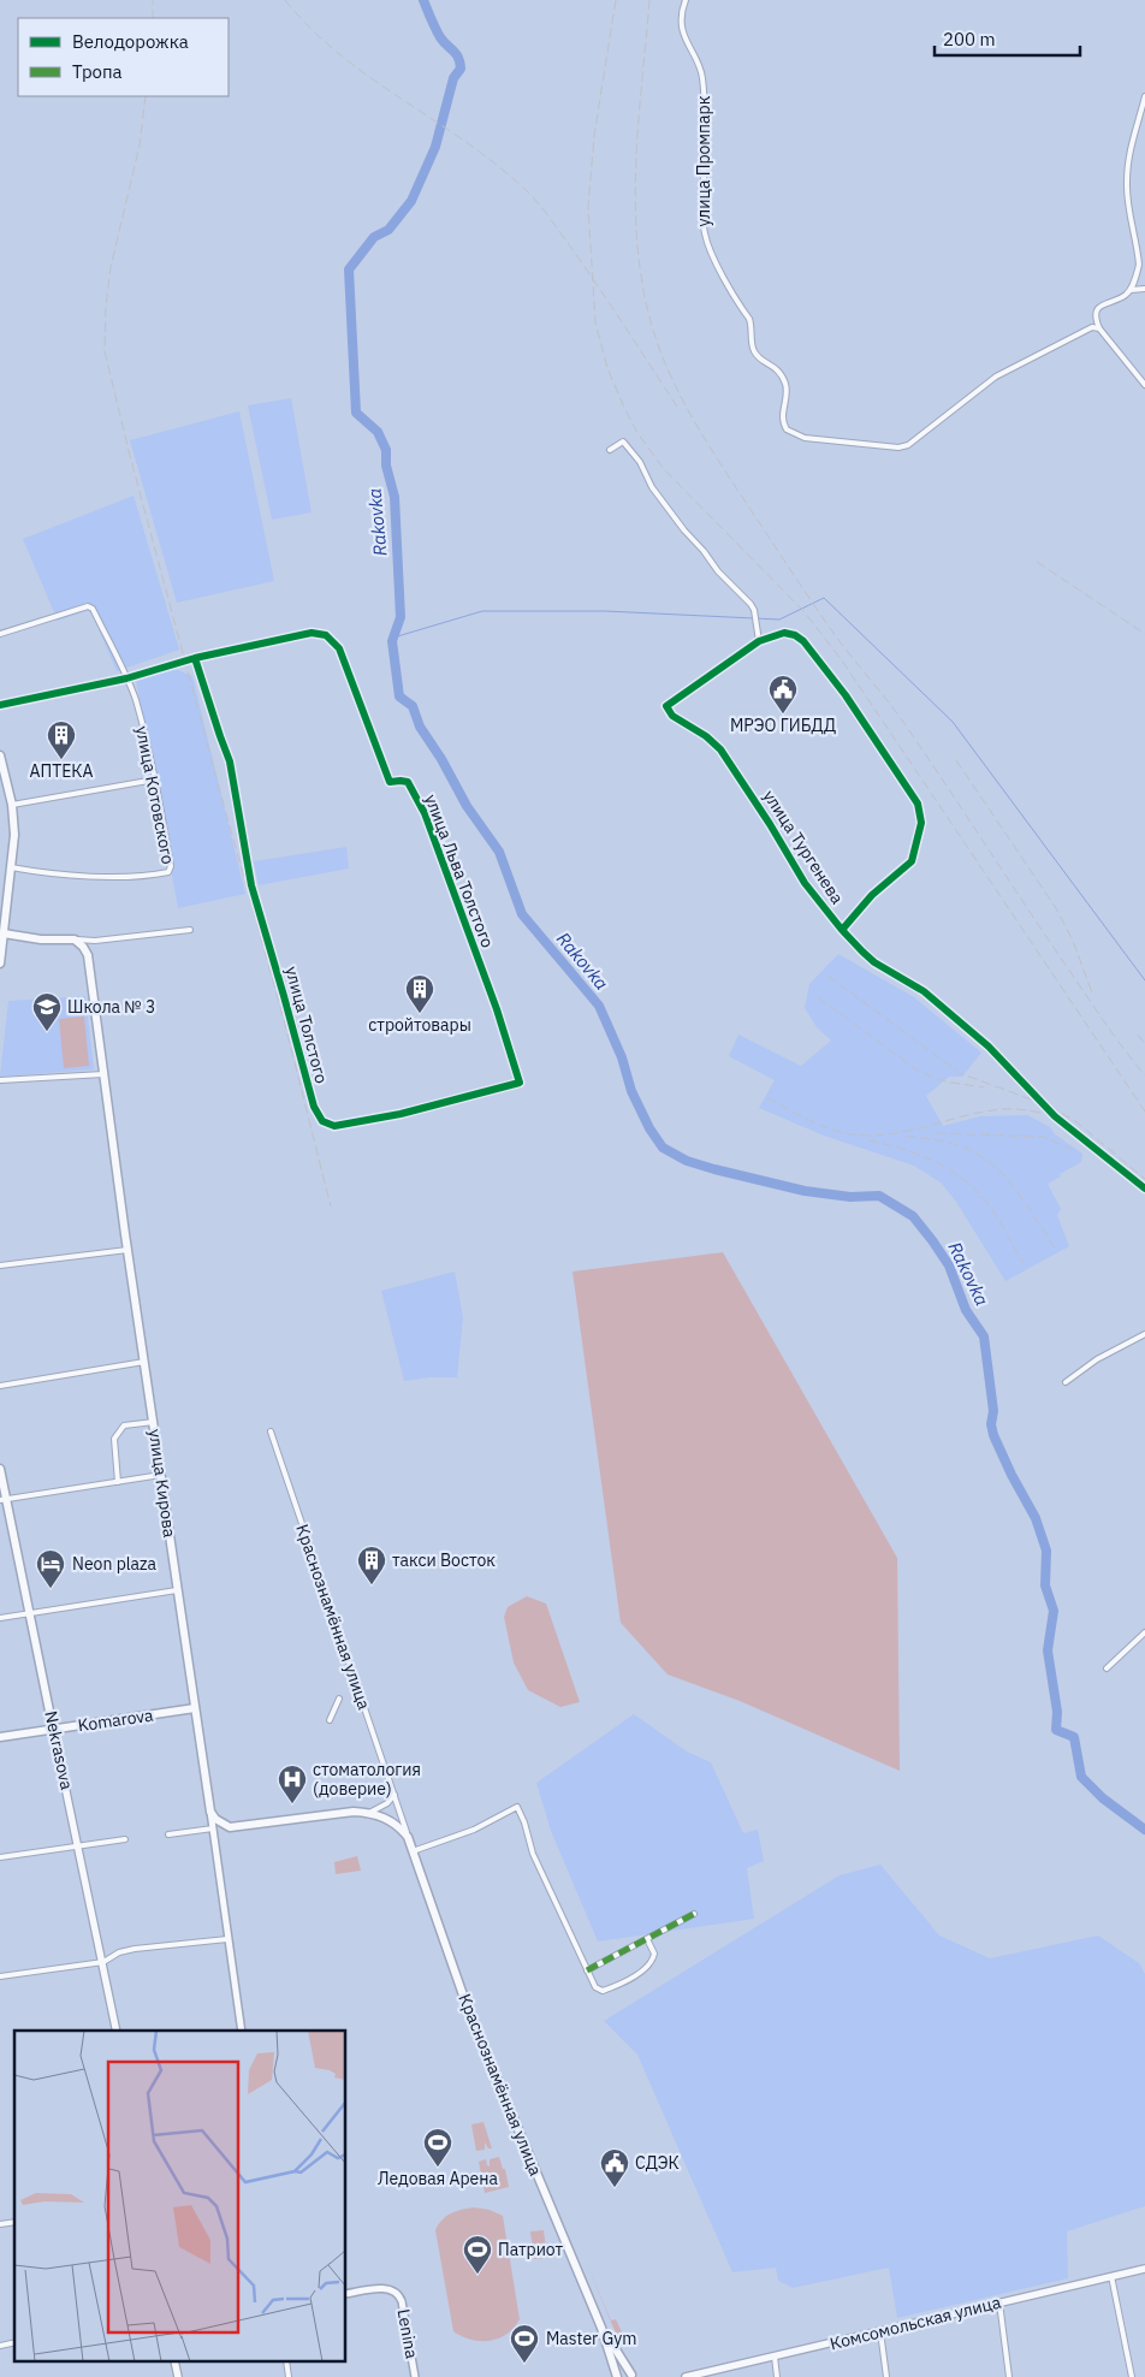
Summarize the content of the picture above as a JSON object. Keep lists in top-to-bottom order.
{
  "streets": {
    "highway": [
      "улица Кирова",
      "Краснознамённая улица",
      "Komarova",
      "Nekrasova"
    ],
    "main road": ["Комсомольская улица"],
    "street": [
      "улица Промпарк",
      "улица Котовского",
      "улица Тургенева",
      "улица Льва Толстого",
      "улица Толстого",
      "Lenina"
    ]
  },
  "crossings": [
    ["улица Котовского", "улица Льва Толстого"],
    ["улица Льва Толстого", "улица Толстого"],
    ["улица Кирова", "Komarova"],
    ["Komarova", "Nekrasova"]
  ],
  "water": ["Rakovka"],
  "places": {
    "public building": ["МРЭО ГИБДД", "СДЭК"],
    "building": ["АПТЕКА", "стройтовары", "такси Восток"],
    "school or university": ["Школа № 3"],
    "hotel": ["Neon plaza"],
    "hospital": ["стоматология (доверие)"],
    "sports": ["Ледовая Арена", "Патриот", "Master Gym"]
  },
  "legend": ["Велодорожка", "Тропа"],
  "scale_bar": "200 m"
}
